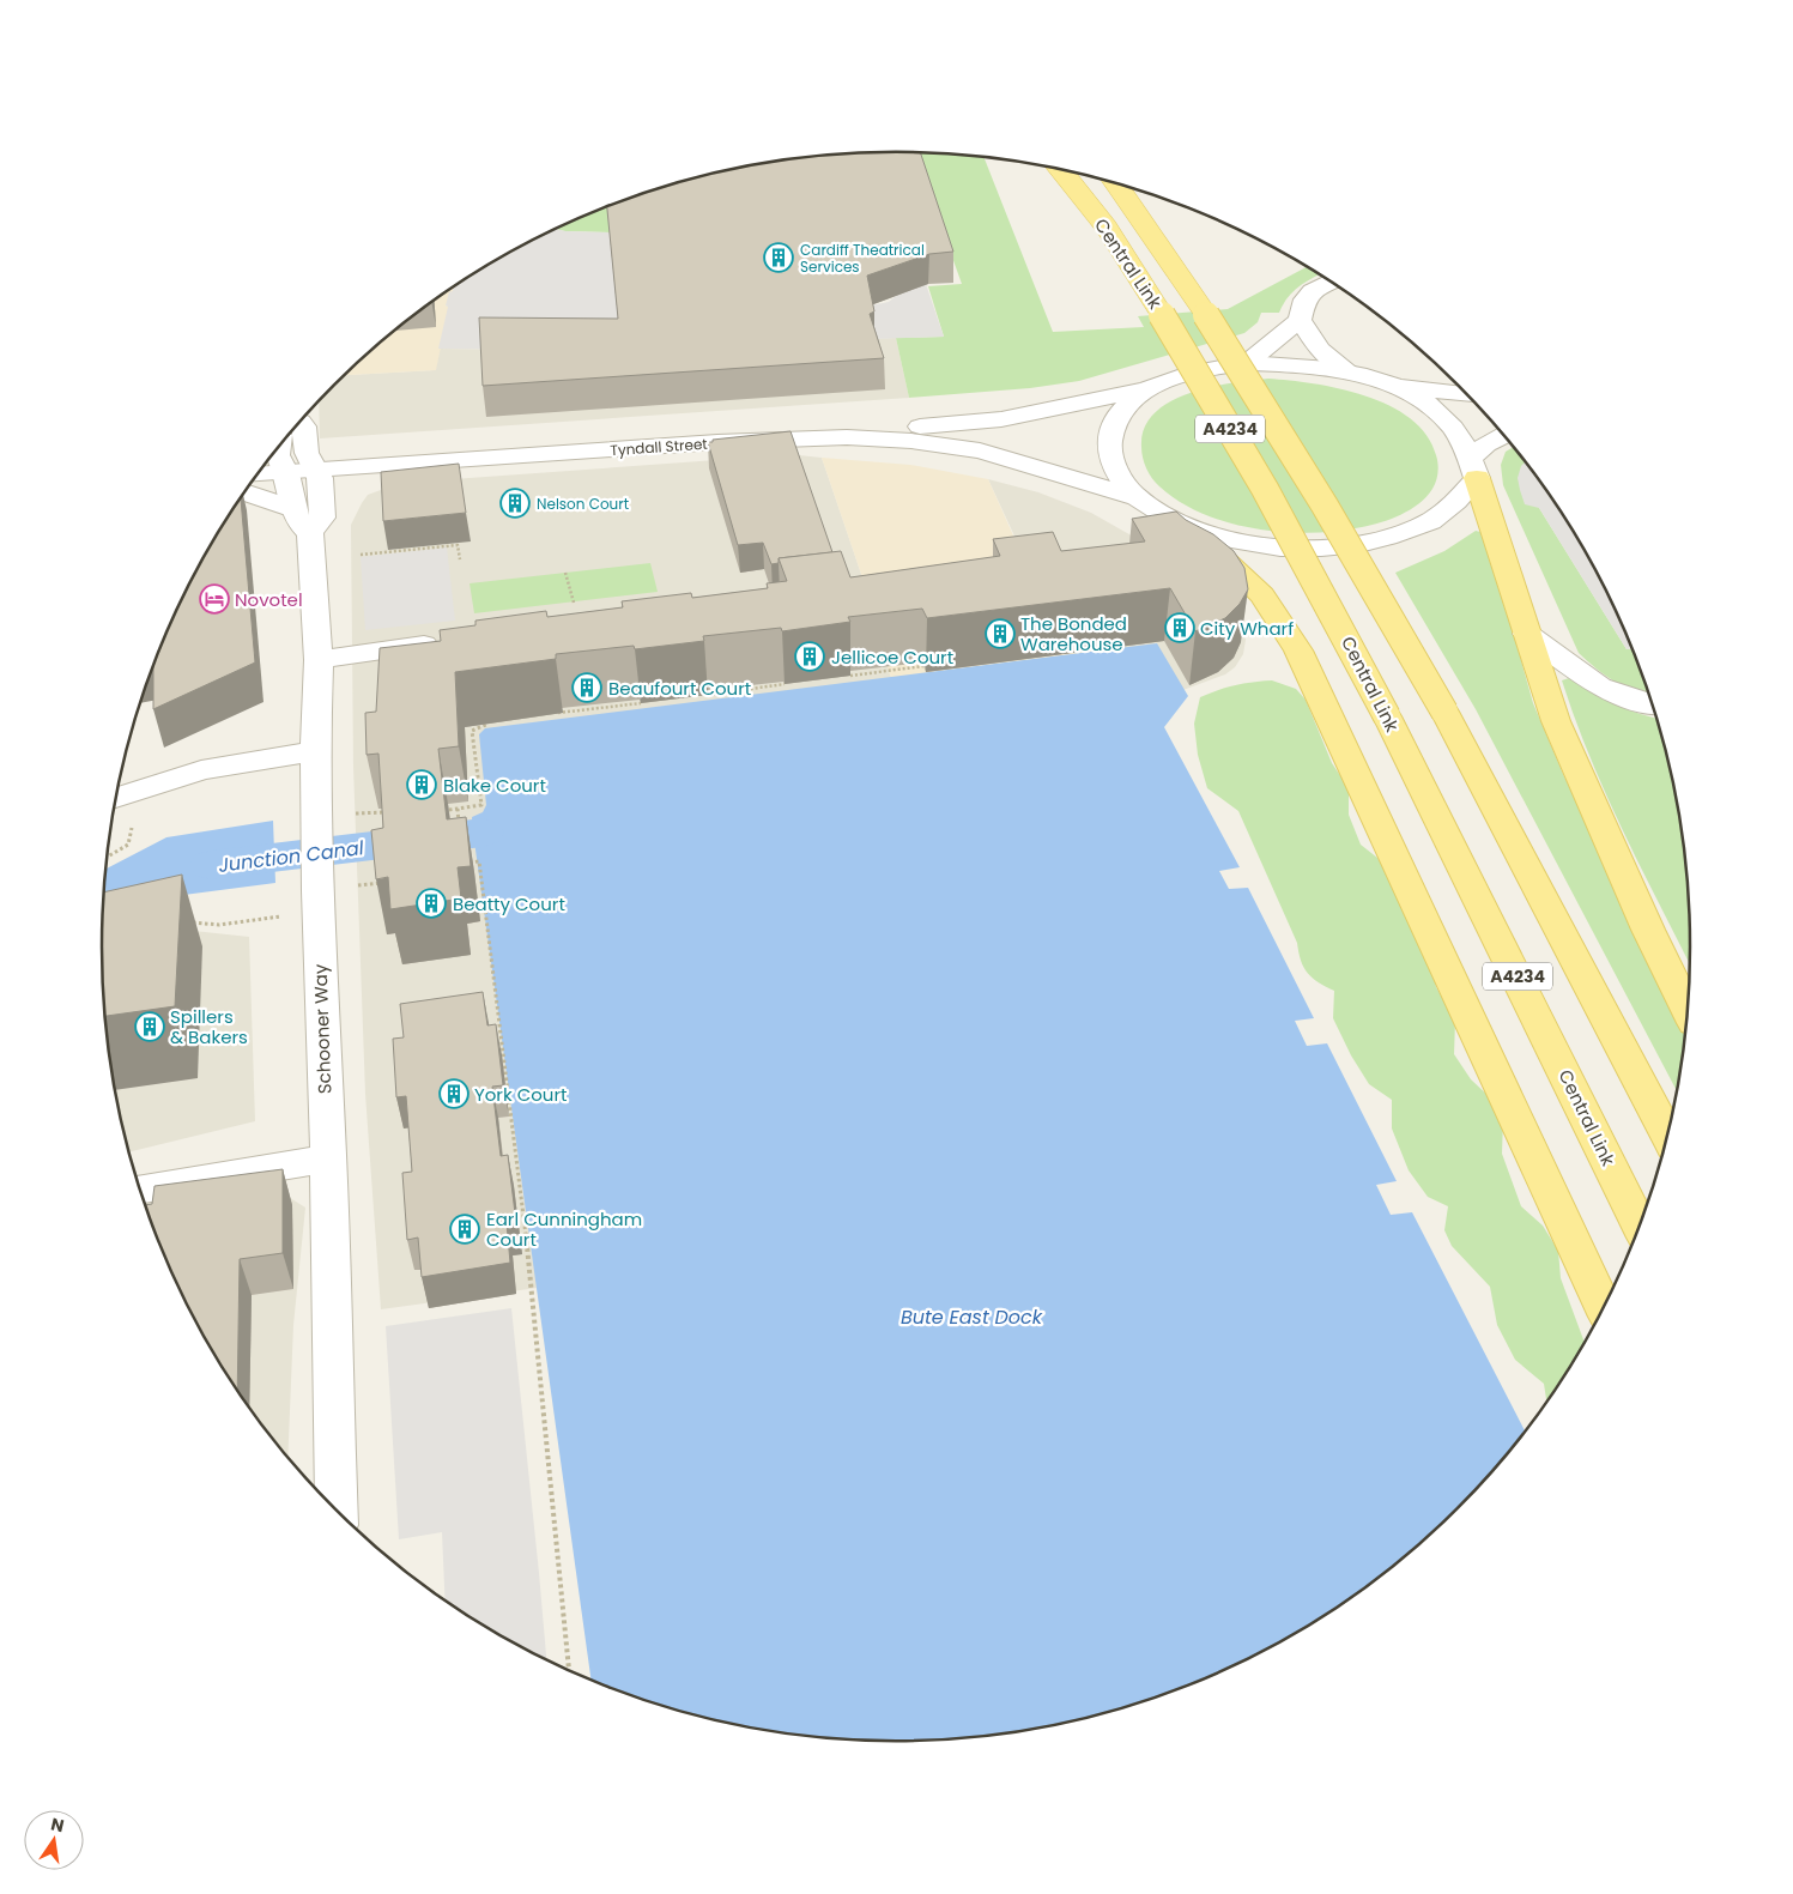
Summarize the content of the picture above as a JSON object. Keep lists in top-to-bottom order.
{
  "streets": {
    "main road": ["Central Link", "A4234"],
    "street": ["Tyndall Street", "Schooner Way"]
  },
  "crossings": [
    ["Tyndall Street", "Schooner Way"]
  ],
  "water": ["Junction Canal", "Bute East Dock"],
  "places": {
    "building": [
      "Cardiff Theatrical Services",
      "Nelson Court",
      "City Wharf",
      "The Bonded Warehouse",
      "Jellicoe Court",
      "Beaufourt Court",
      "Blake Court",
      "Beatty Court",
      "Spillers & Bakers",
      "York Court",
      "Earl Cunningham Court"
    ],
    "hotel": ["Novotel"]
  },
  "north": "top"
}
